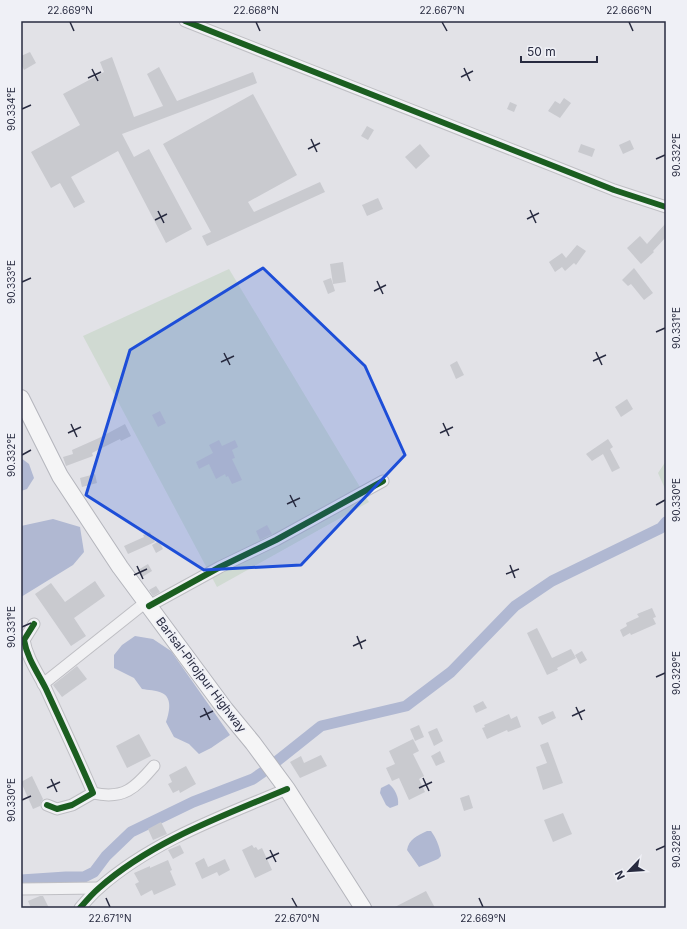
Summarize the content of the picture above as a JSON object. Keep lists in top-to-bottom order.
{
  "streets": {
    "highway": ["Barisal-Pirojpur Highway"]
  },
  "scale_bar": "50 m",
  "north": "bottom left",
  "coordinates": [
    "22.669°N",
    "22.668°N",
    "22.667°N",
    "22.666°N",
    "90.334°E",
    "90.332°E",
    "90.333°E",
    "90.331°E",
    "90.330°E",
    "90.329°E",
    "90.328°E",
    "22.671°N",
    "22.670°N"
  ]
}
